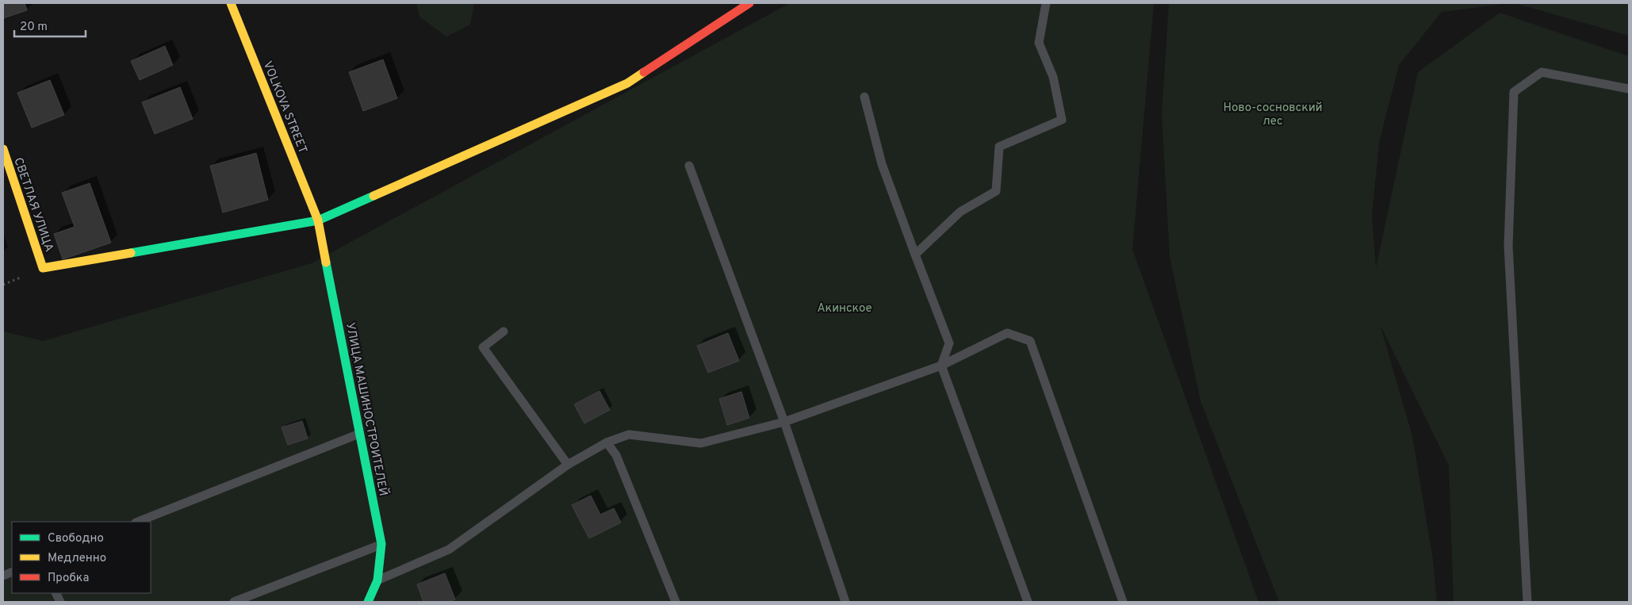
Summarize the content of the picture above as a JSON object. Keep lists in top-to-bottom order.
{
  "streets": {
    "street": ["VOLKOVA STREET", "СВЕТЛАЯ УЛИЦА", "УЛИЦА МАШИНОСТРОИТЕЛЕЙ"]
  },
  "crossings": [
    ["VOLKOVA STREET", "СВЕТЛАЯ УЛИЦА"],
    ["VOLKOVA STREET", "УЛИЦА МАШИНОСТРОИТЕЛЕЙ"],
    ["СВЕТЛАЯ УЛИЦА", "УЛИЦА МАШИНОСТРОИТЕЛЕЙ"]
  ],
  "parks": ["Ново-сосновский лес", "Акинское"],
  "legend": ["Свободно", "Медленно", "Пробка"],
  "scale_bar": "20 m"
}
